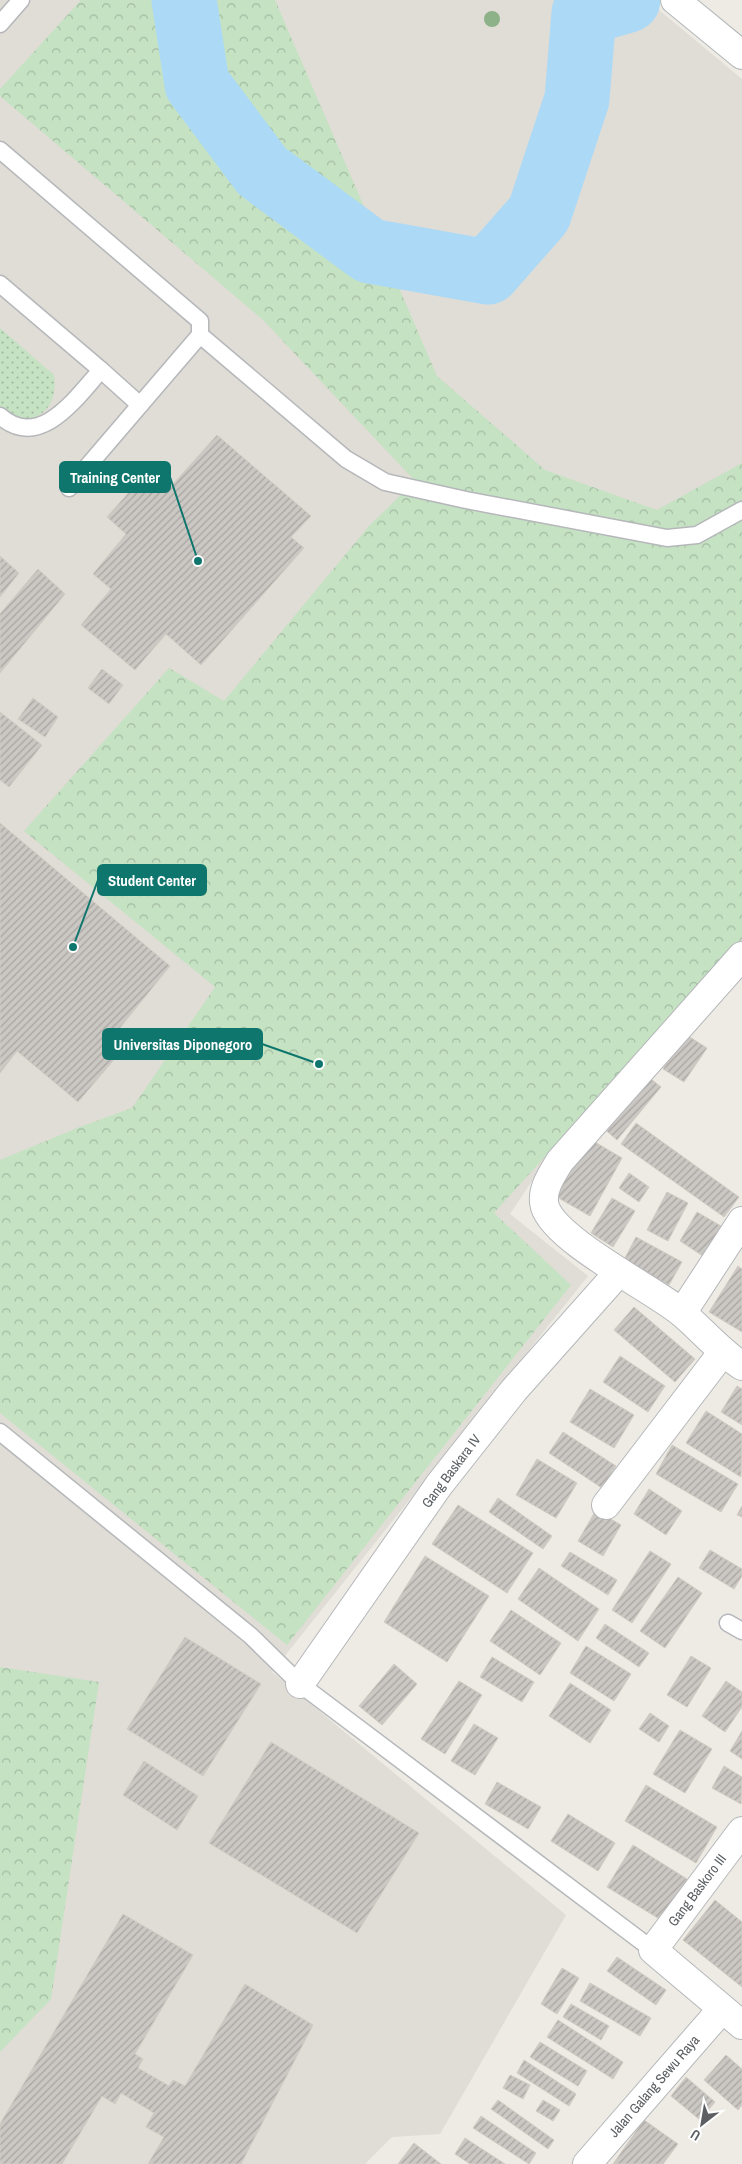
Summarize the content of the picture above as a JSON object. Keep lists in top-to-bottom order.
{
  "streets": {
    "street": ["Gang Baskara IV", "Gang Baskoro III", "Jalan Galang Sewu Raya"]
  },
  "places": ["Training Center", "Student Center", "Universitas Diponegoro"],
  "north": "bottom left"
}
